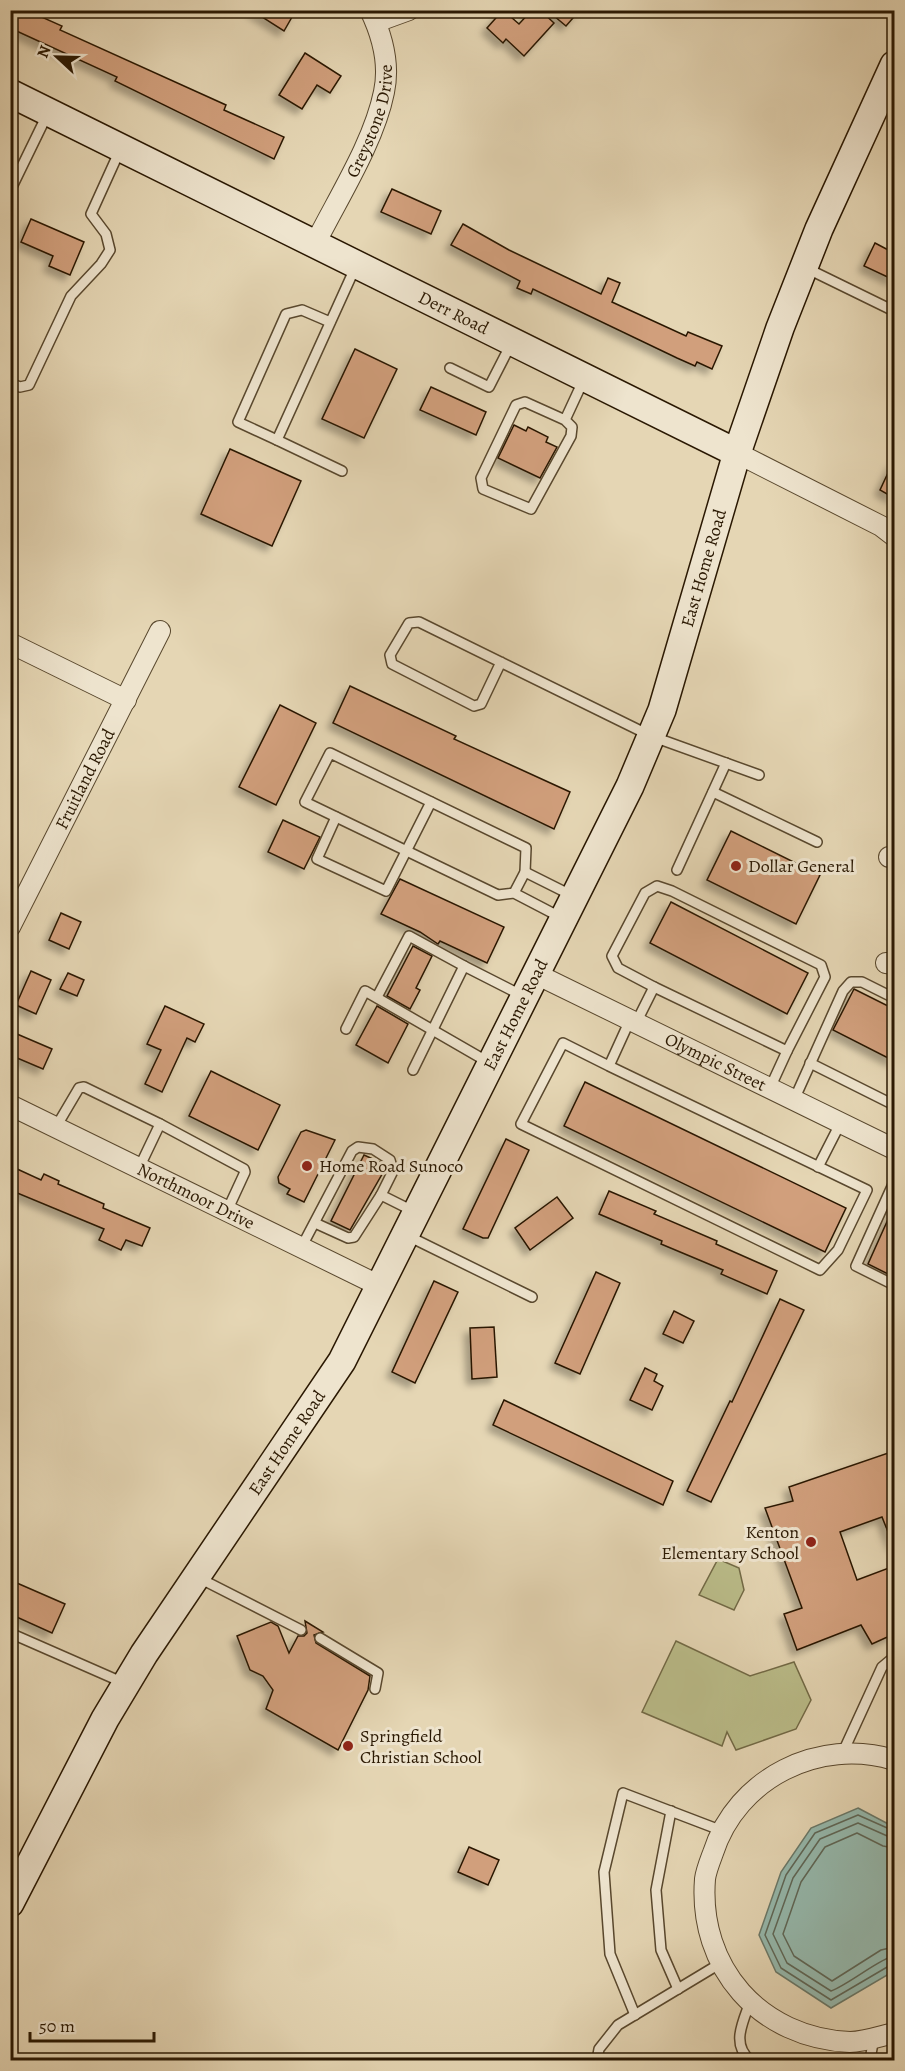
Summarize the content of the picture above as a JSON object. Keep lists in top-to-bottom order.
{
  "streets": {
    "street": [
      "Greystone Drive",
      "Derr Road",
      "East Home Road",
      "Fruitland Road",
      "Olympic Street",
      "Northmoor Drive"
    ]
  },
  "crossings": [
    ["Greystone Drive", "Derr Road"],
    ["Derr Road", "East Home Road"],
    ["East Home Road", "Olympic Street"],
    ["East Home Road", "Northmoor Drive"]
  ],
  "places": [
    "Dollar General",
    "Home Road Sunoco",
    "Kenton Elementary School",
    "Springfield Christian School"
  ],
  "scale_bar": "50 m",
  "north": "left"
}
